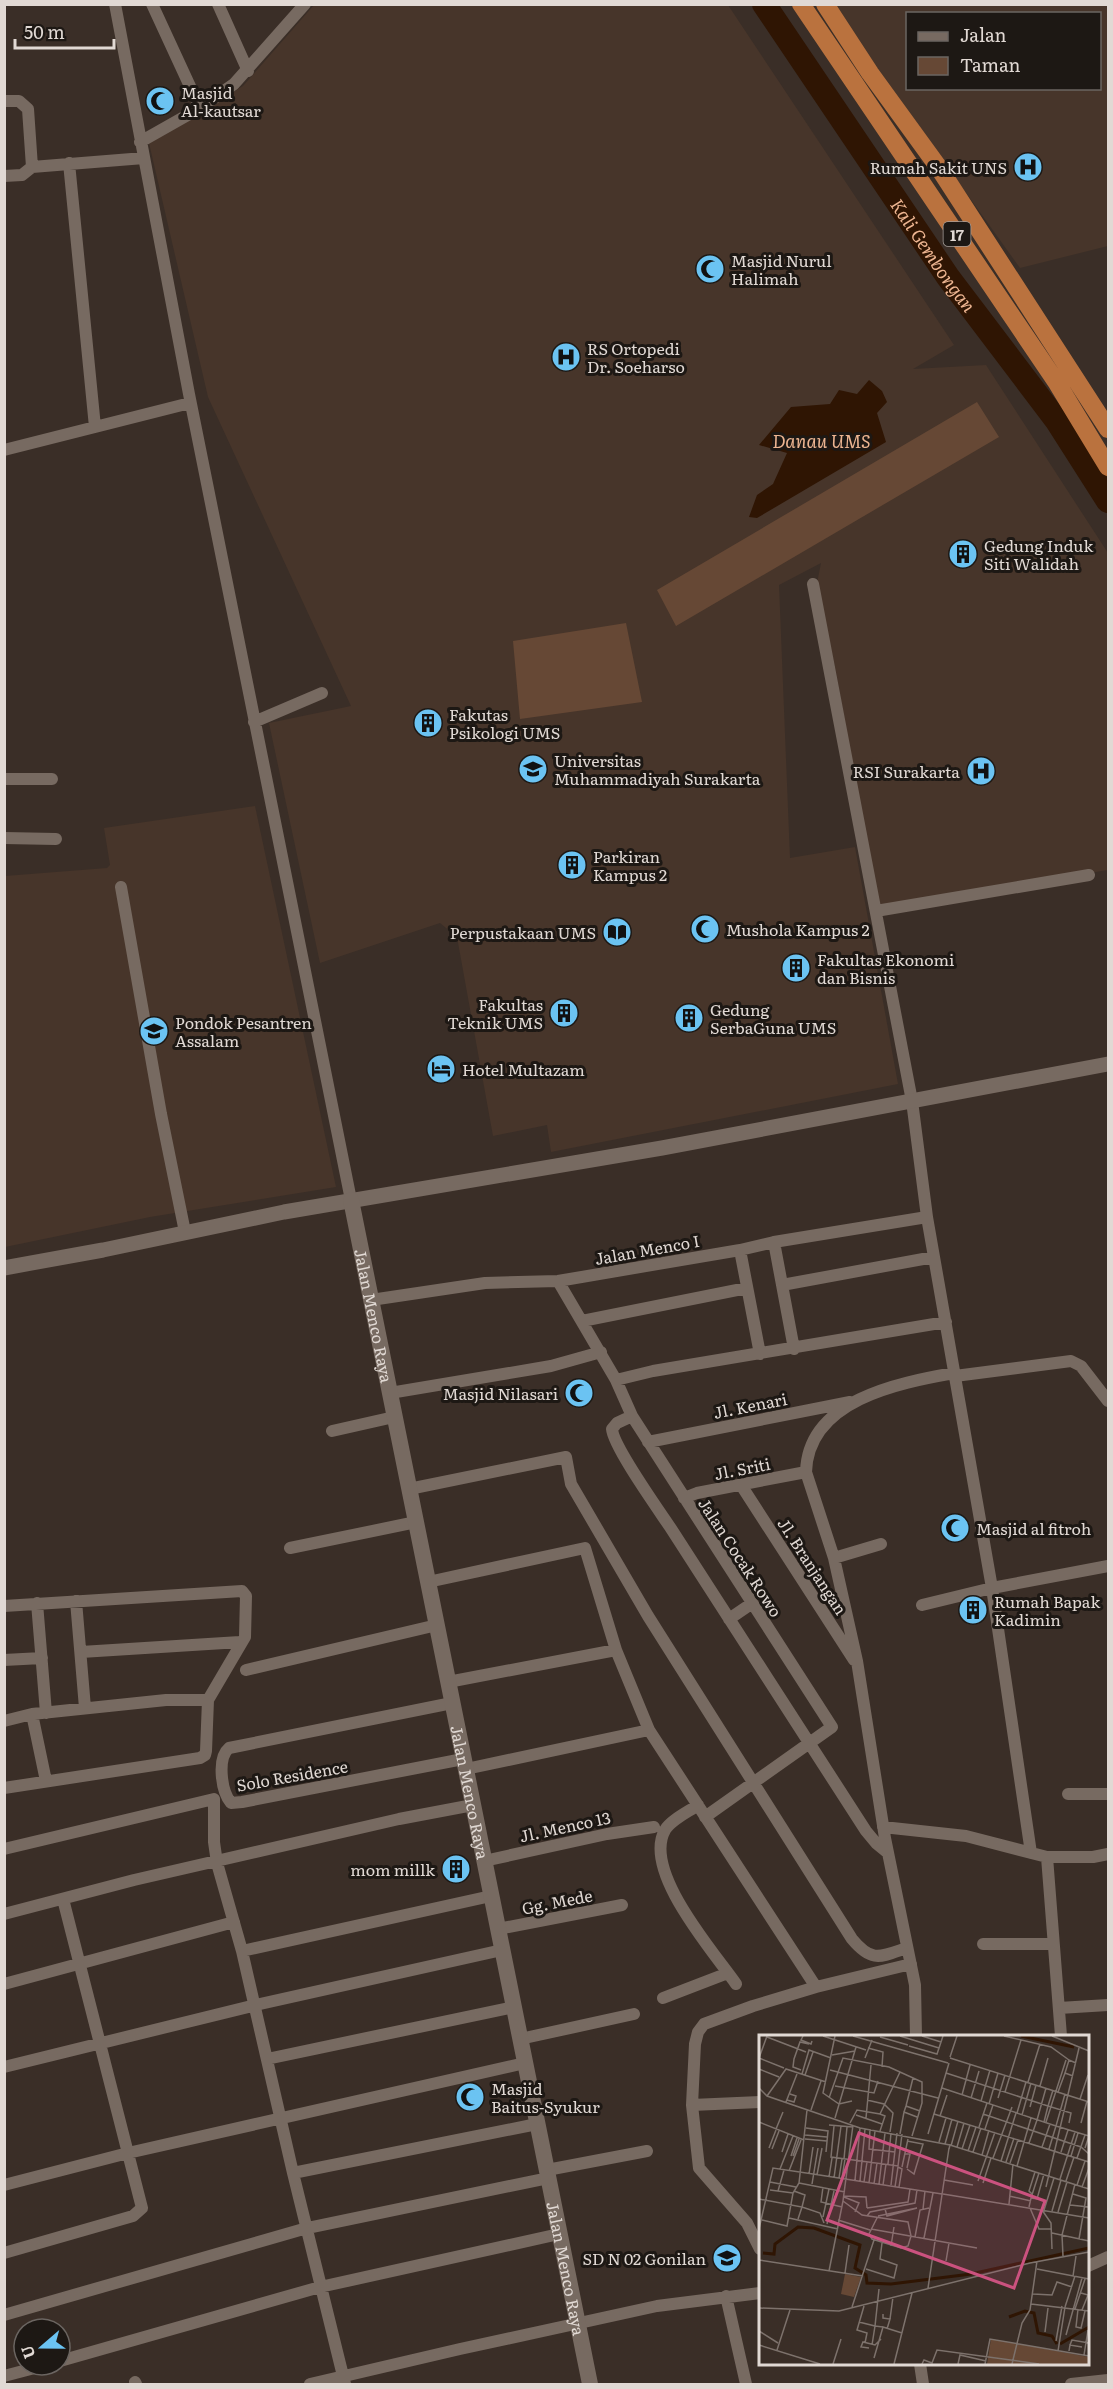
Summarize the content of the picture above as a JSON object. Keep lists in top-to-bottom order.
{
  "streets": {
    "highway": ["17"],
    "main road": ["Jalan Menco Raya"],
    "street": [
      "Jalan Menco I",
      "Jl. Kenari",
      "Jl. Sriti",
      "Jalan Cocak Rowo",
      "Jl. Branjangan",
      "Solo Residence",
      "Jl. Menco 13",
      "Gg. Mede"
    ]
  },
  "crossings": [
    ["Jalan Menco I", "Jalan Menco Raya"],
    ["Jalan Menco I", "Jalan Cocak Rowo"],
    ["Jalan Menco Raya", "Solo Residence"],
    ["Jalan Menco Raya", "Jl. Menco 13"],
    ["Jalan Menco Raya", "Gg. Mede"],
    ["Jl. Kenari", "Jalan Cocak Rowo"],
    ["Jl. Sriti", "Jalan Cocak Rowo"],
    ["Jl. Sriti", "Jl. Branjangan"]
  ],
  "water": ["Kali Gembongan", "Danau UMS"],
  "places": {
    "mosque": [
      "Masjid Al-kautsar",
      "Masjid Nurul Halimah",
      "Mushola Kampus 2",
      "Masjid Nilasari",
      "Masjid al fitroh",
      "Masjid Baitus-Syukur"
    ],
    "hospital": ["Rumah Sakit UNS", "RS Ortopedi Dr. Soeharso", "RSI Surakarta"],
    "building": [
      "Gedung Induk Siti Walidah",
      "Fakutas Psikologi UMS",
      "Parkiran Kampus 2",
      "Fakultas Ekonomi dan Bisnis",
      "Fakultas Teknik UMS",
      "Gedung SerbaGuna UMS",
      "Rumah Bapak Kadimin",
      "mom millk"
    ],
    "school or university": ["Universitas Muhammadiyah Surakarta", "Pondok Pesantren Assalam", "SD N 02 Gonilan"],
    "library": ["Perpustakaan UMS"],
    "hotel": ["Hotel Multazam"]
  },
  "legend": ["Jalan", "Taman"],
  "scale_bar": "50 m",
  "north": "left"
}
